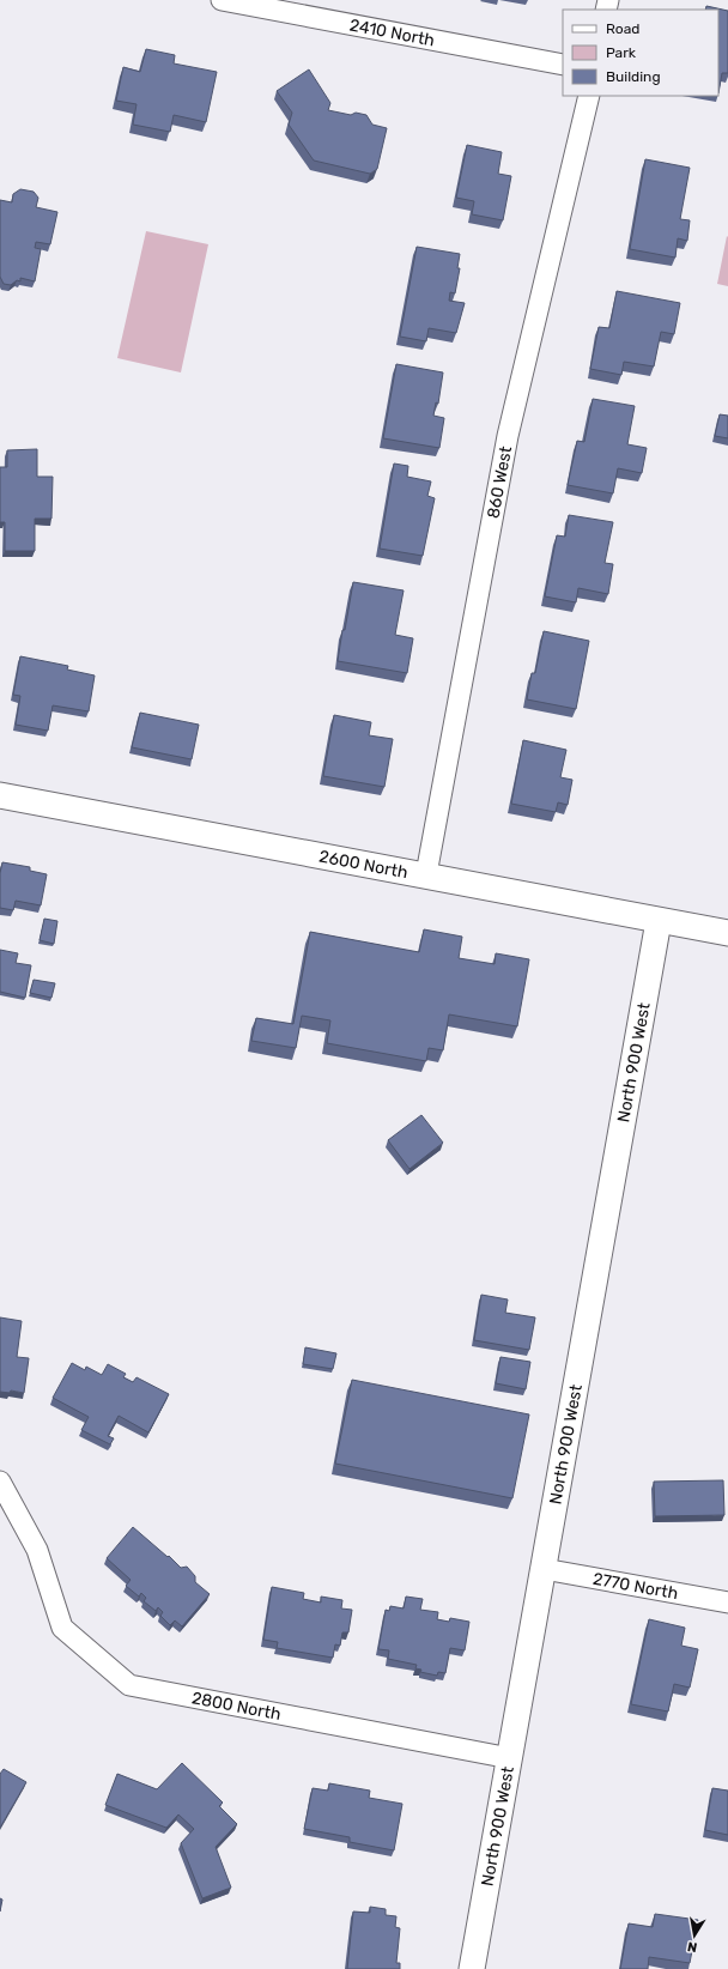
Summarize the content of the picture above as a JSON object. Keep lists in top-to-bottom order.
{
  "streets": {
    "street": [
      "2410 North",
      "860 West",
      "2600 North",
      "North 900 West",
      "2770 North",
      "2800 North"
    ]
  },
  "crossings": [
    ["860 West", "2600 North"],
    ["2600 North", "North 900 West"],
    ["North 900 West", "2770 North"],
    ["North 900 West", "2800 North"]
  ],
  "legend": ["Road", "Park", "Building"],
  "north": "bottom"
}
